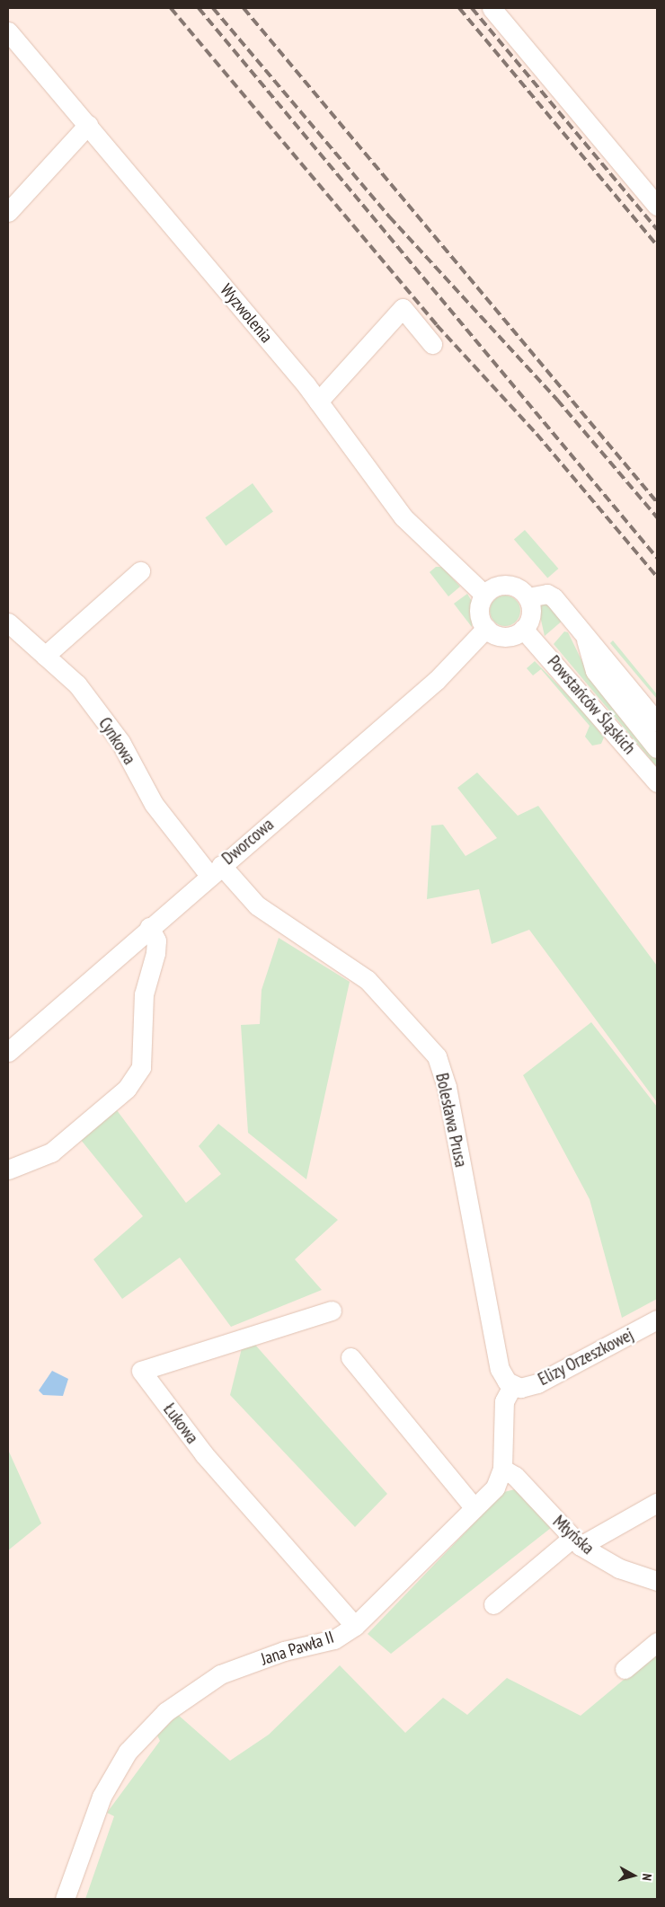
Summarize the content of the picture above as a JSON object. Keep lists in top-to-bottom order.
{
  "streets": {
    "street": [
      "Wyzwolenia",
      "Powstańców Śląskich",
      "Cynkowa",
      "Dworcowa",
      "Bolesława Prusa",
      "Elizy Orzeszkowej",
      "Łukowa",
      "Młyńska",
      "Jana Pawła II"
    ]
  },
  "crossings": [
    ["Wyzwolenia", "Powstańców Śląskich"],
    ["Wyzwolenia", "Dworcowa"],
    ["Powstańców Śląskich", "Dworcowa"],
    ["Cynkowa", "Dworcowa"],
    ["Cynkowa", "Bolesława Prusa"],
    ["Dworcowa", "Bolesława Prusa"],
    ["Bolesława Prusa", "Elizy Orzeszkowej"],
    ["Bolesława Prusa", "Jana Pawła II"],
    ["Elizy Orzeszkowej", "Jana Pawła II"],
    ["Łukowa", "Jana Pawła II"],
    ["Młyńska", "Jana Pawła II"]
  ],
  "north": "right"
}
